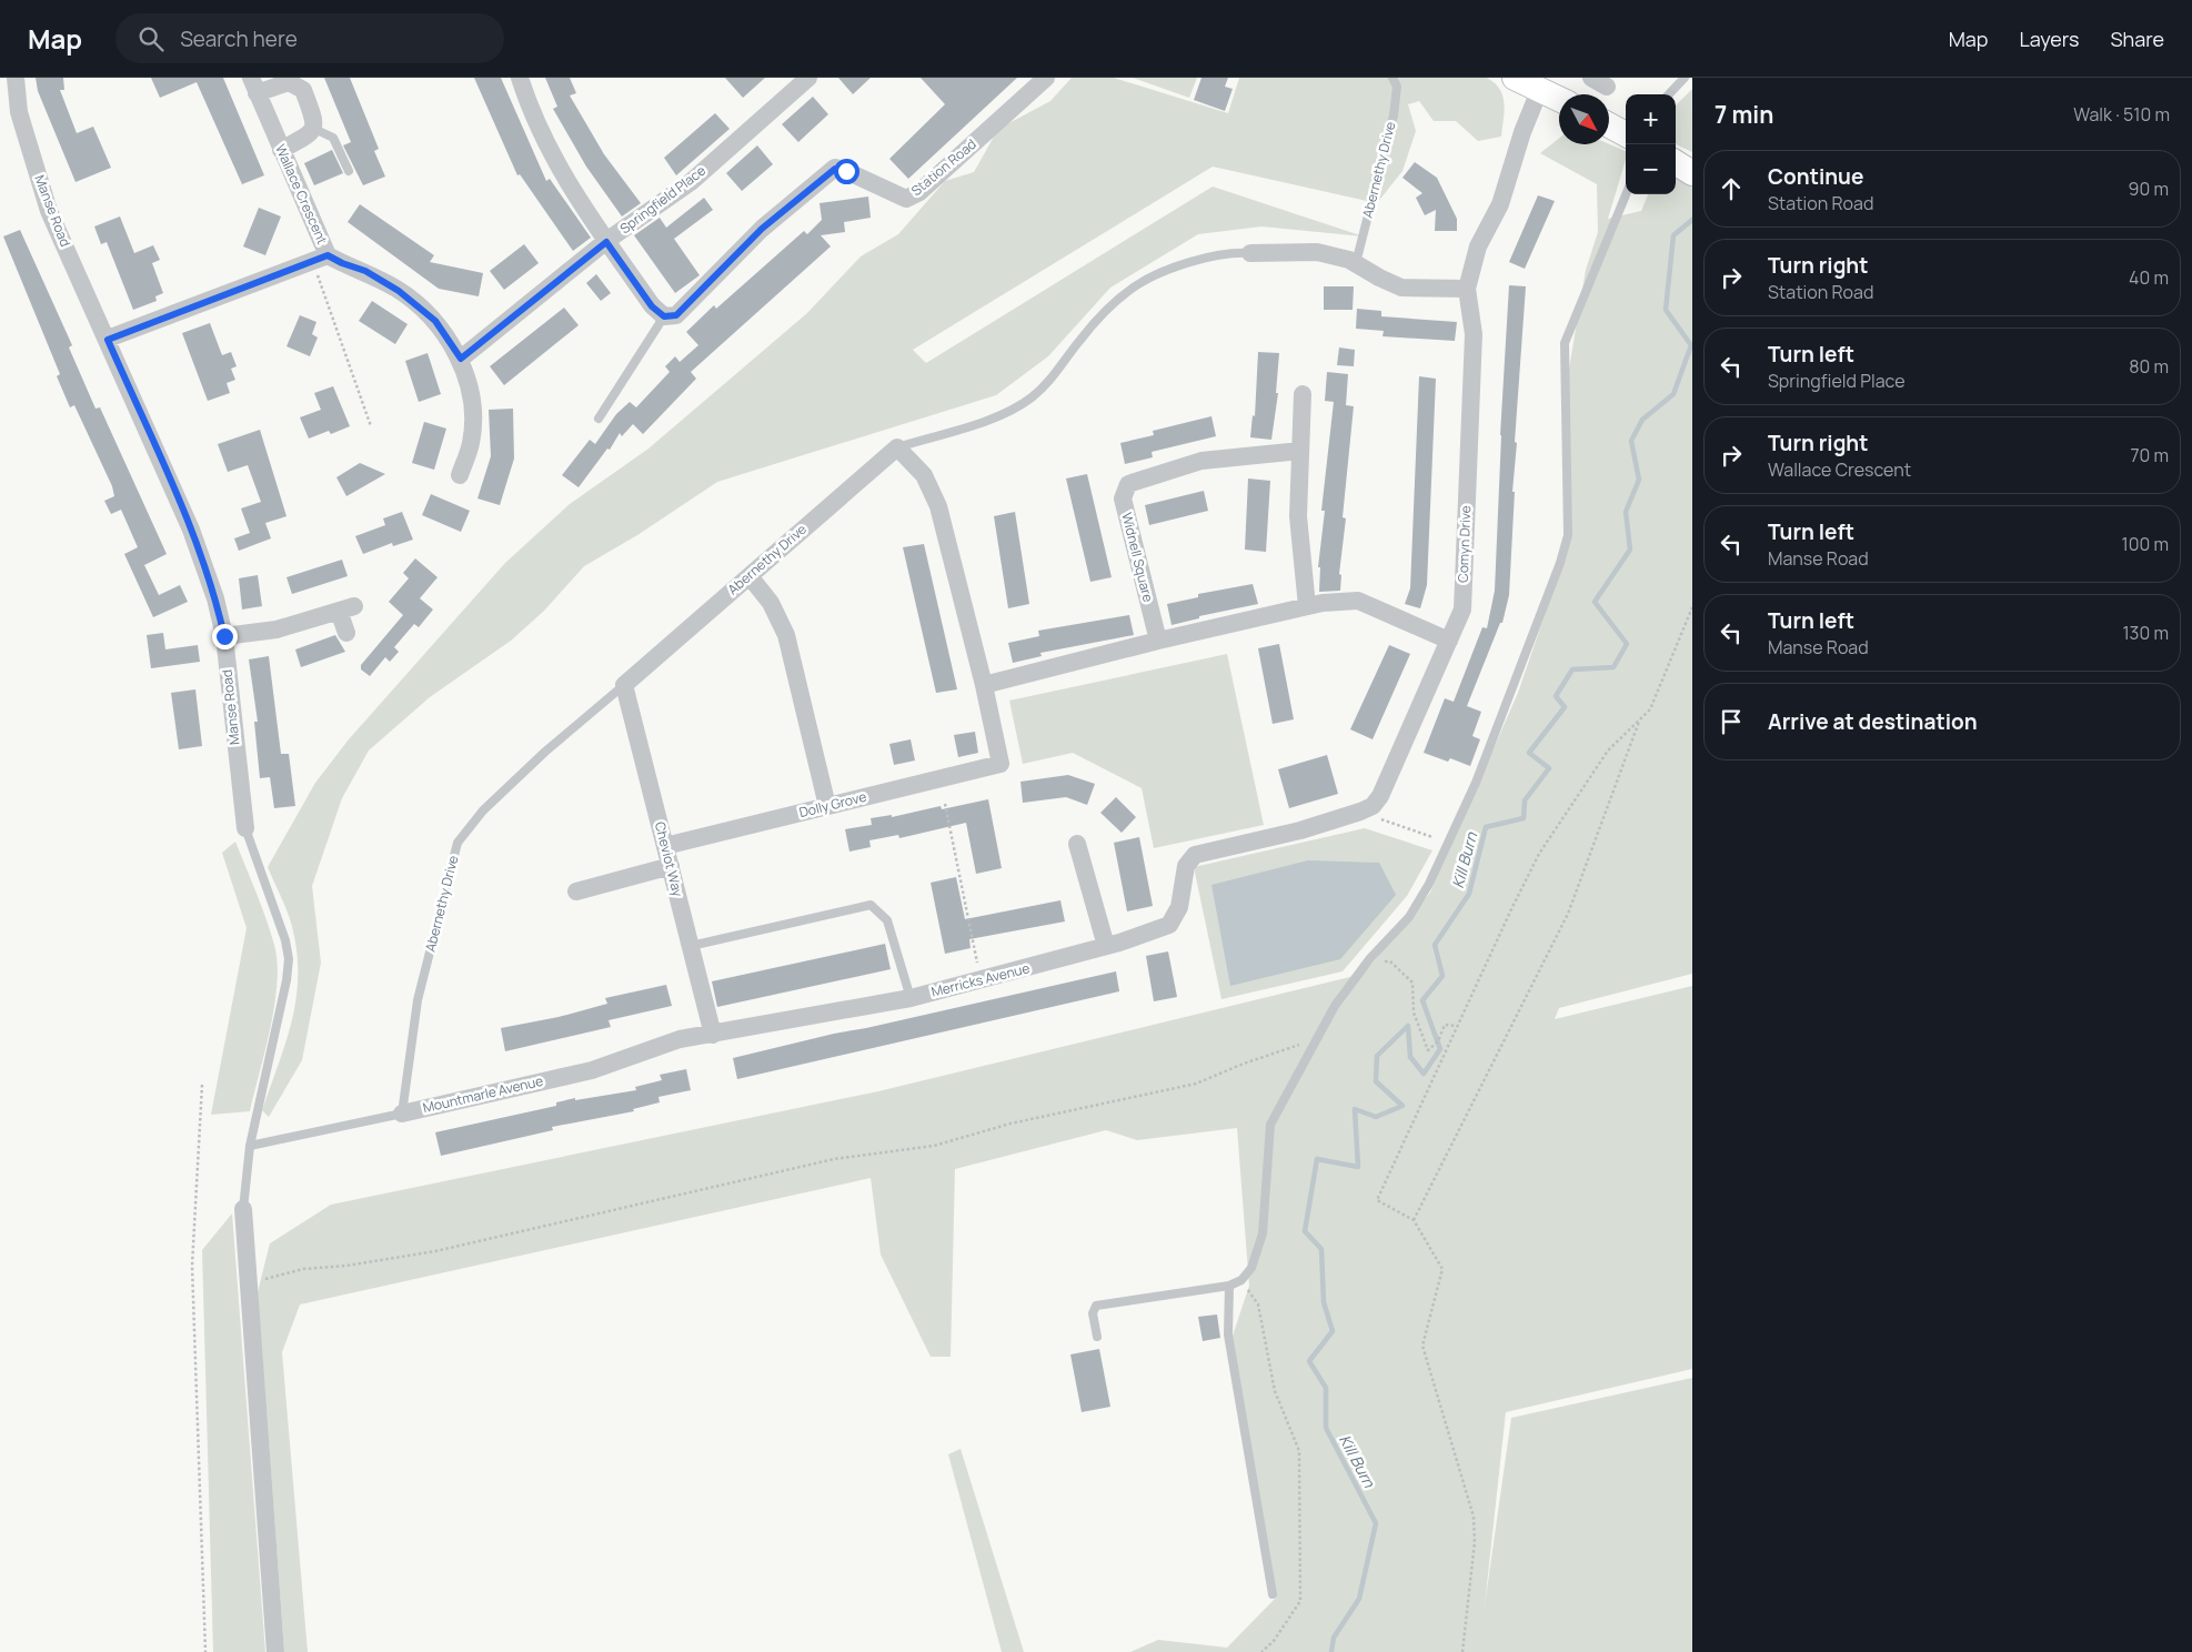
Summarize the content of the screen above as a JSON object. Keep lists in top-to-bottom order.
{
  "streets": {
    "street": [
      "Station Road",
      "Abernethy Drive",
      "Wallace Crescent",
      "Springfield Place",
      "Manse Road",
      "Comyn Drive",
      "Widnell Square",
      "Dolly Grove",
      "Cheviot Way",
      "Merricks Avenue",
      "Mountmarle Avenue"
    ]
  },
  "crossings": [
    ["Abernethy Drive", "Comyn Drive"],
    ["Abernethy Drive", "Cheviot Way"],
    ["Abernethy Drive", "Mountmarle Avenue"],
    ["Wallace Crescent", "Springfield Place"],
    ["Manse Road", "Mountmarle Avenue"],
    ["Comyn Drive", "Merricks Avenue"],
    ["Dolly Grove", "Cheviot Way"],
    ["Cheviot Way", "Merricks Avenue"],
    ["Cheviot Way", "Mountmarle Avenue"],
    ["Merricks Avenue", "Mountmarle Avenue"]
  ],
  "water": ["Kill Burn"],
  "north": "bottom right",
  "page": {
    "header": "Map",
    "search": "Search here",
    "nav": ["Map", "Layers", "Share"],
    "heading": ["7 min", "Walk · 510 m"],
    "map_buttons": ["+", "−"],
    "list": [
      ["Continue", "Station Road", "90 m"],
      ["Turn right", "Station Road", "40 m"],
      ["Turn left", "Springfield Place", "80 m"],
      ["Turn right", "Wallace Crescent", "70 m"],
      ["Turn left", "Manse Road", "100 m"],
      ["Turn left", "Manse Road", "130 m"],
      "Arrive at destination"
    ]
  }
}
